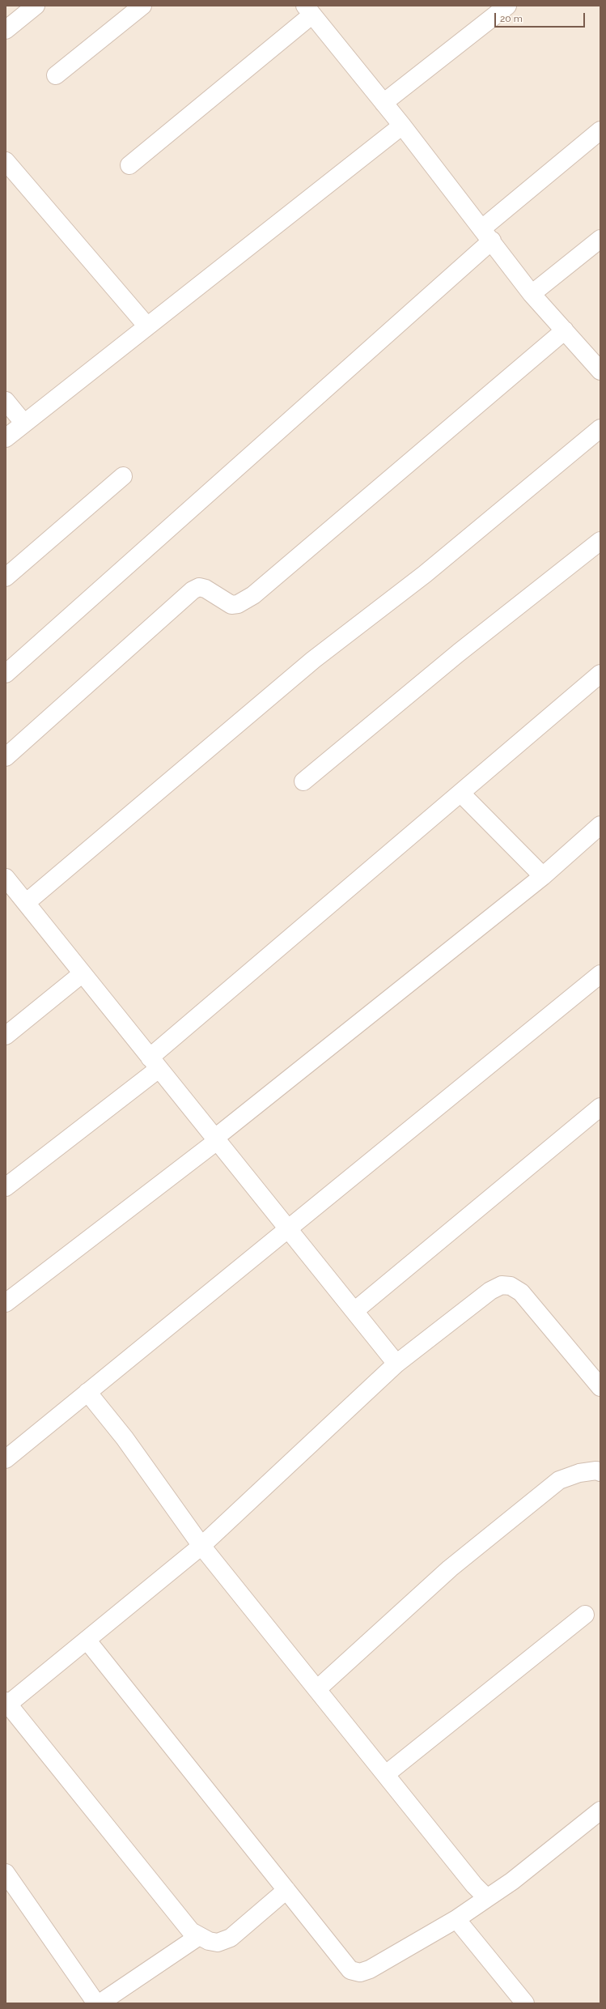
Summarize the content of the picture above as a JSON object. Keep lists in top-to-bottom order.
{
  "scale_bar": "20 m"
}
